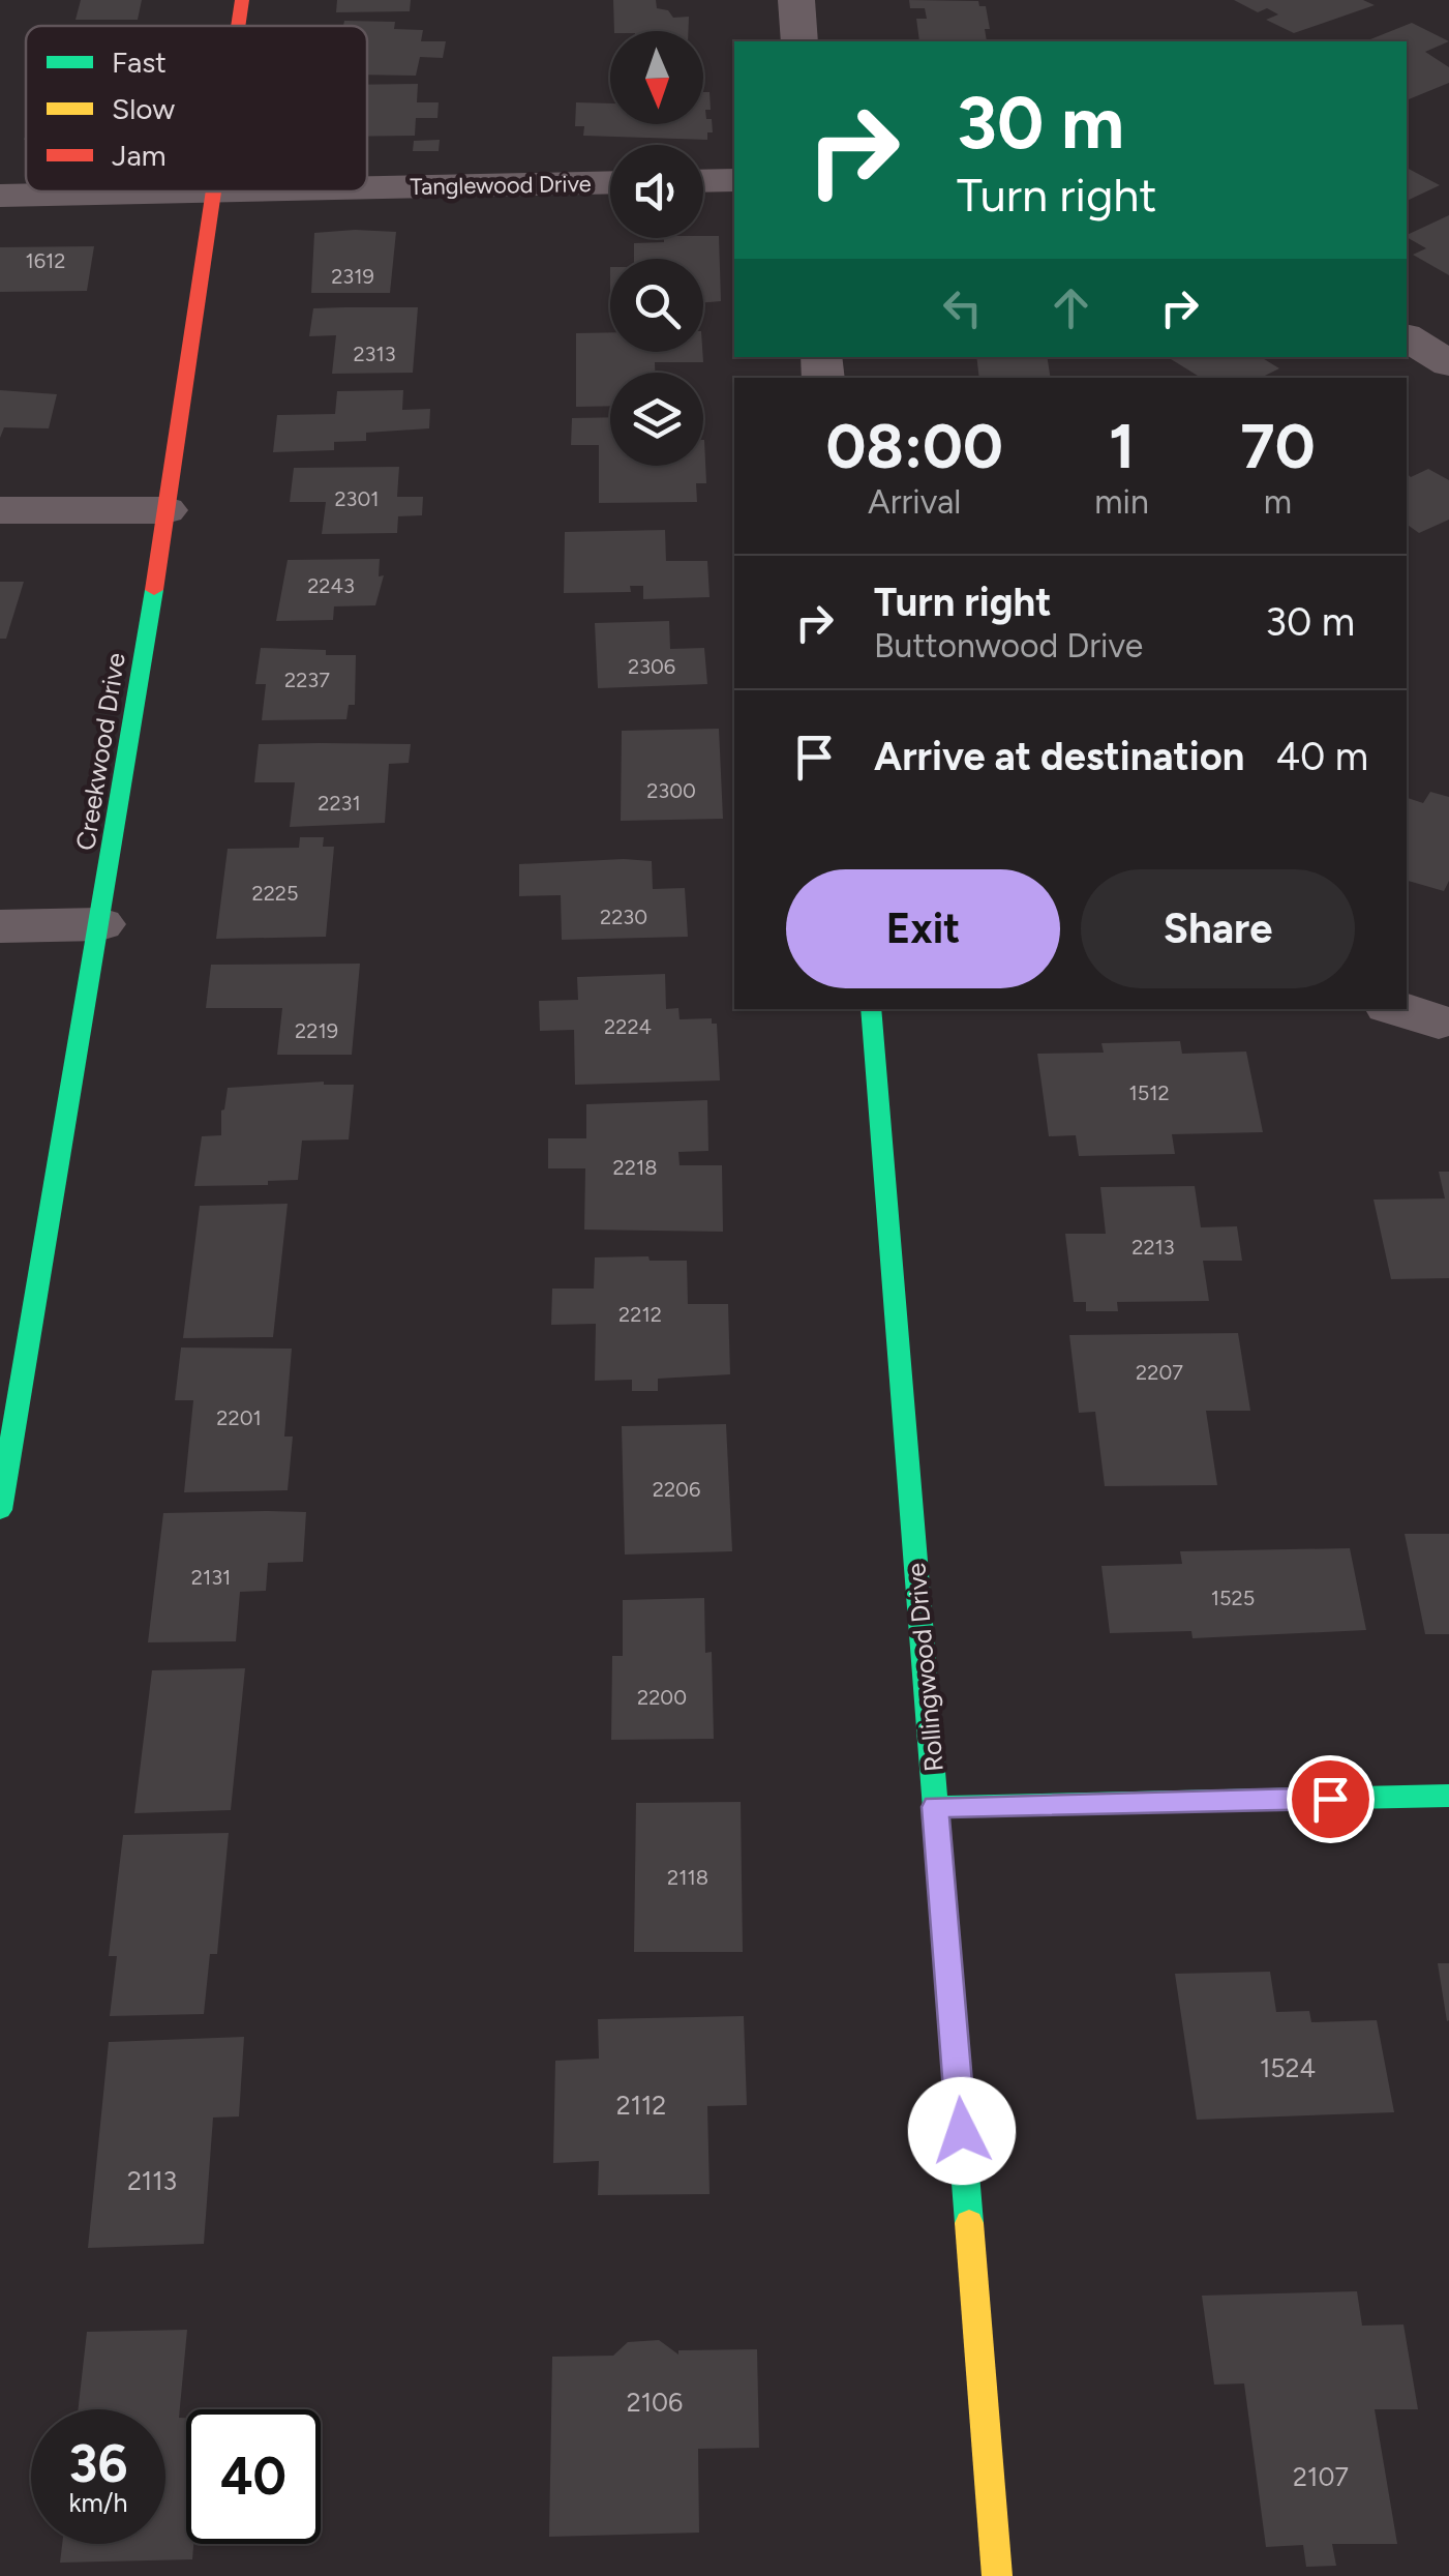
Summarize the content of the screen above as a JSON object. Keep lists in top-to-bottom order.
{
  "streets": {
    "street": ["Tanglewood Drive", "Creekwood Drive", "Rollingwood Drive"]
  },
  "house_numbers": [
    "1612",
    "2319",
    "2313",
    "2301",
    "2243",
    "2306",
    "2237",
    "2300",
    "2231",
    "2225",
    "2230",
    "2224",
    "2219",
    "1512",
    "2218",
    "2213",
    "2212",
    "2207",
    "2201",
    "2206",
    "2131",
    "1525",
    "2200",
    "2118",
    "1524",
    "2112",
    "2113",
    "2106",
    "2107"
  ],
  "legend": ["Fast", "Slow", "Jam"],
  "north": "bottom",
  "page": {
    "turn": ["30 m", "Turn right"],
    "eta": [
      "08:00",
      "Arrival",
      "1",
      "min",
      "70",
      "m"
    ],
    "list": [
      {
        "name": "Turn right",
        "note": "Buttonwood Drive",
        "value": "30 m"
      },
      {
        "name": "Arrive at destination",
        "value": "40 m"
      }
    ],
    "buttons": ["Exit", "Share"],
    "speed": "36 km/h",
    "limit": "40"
  }
}
